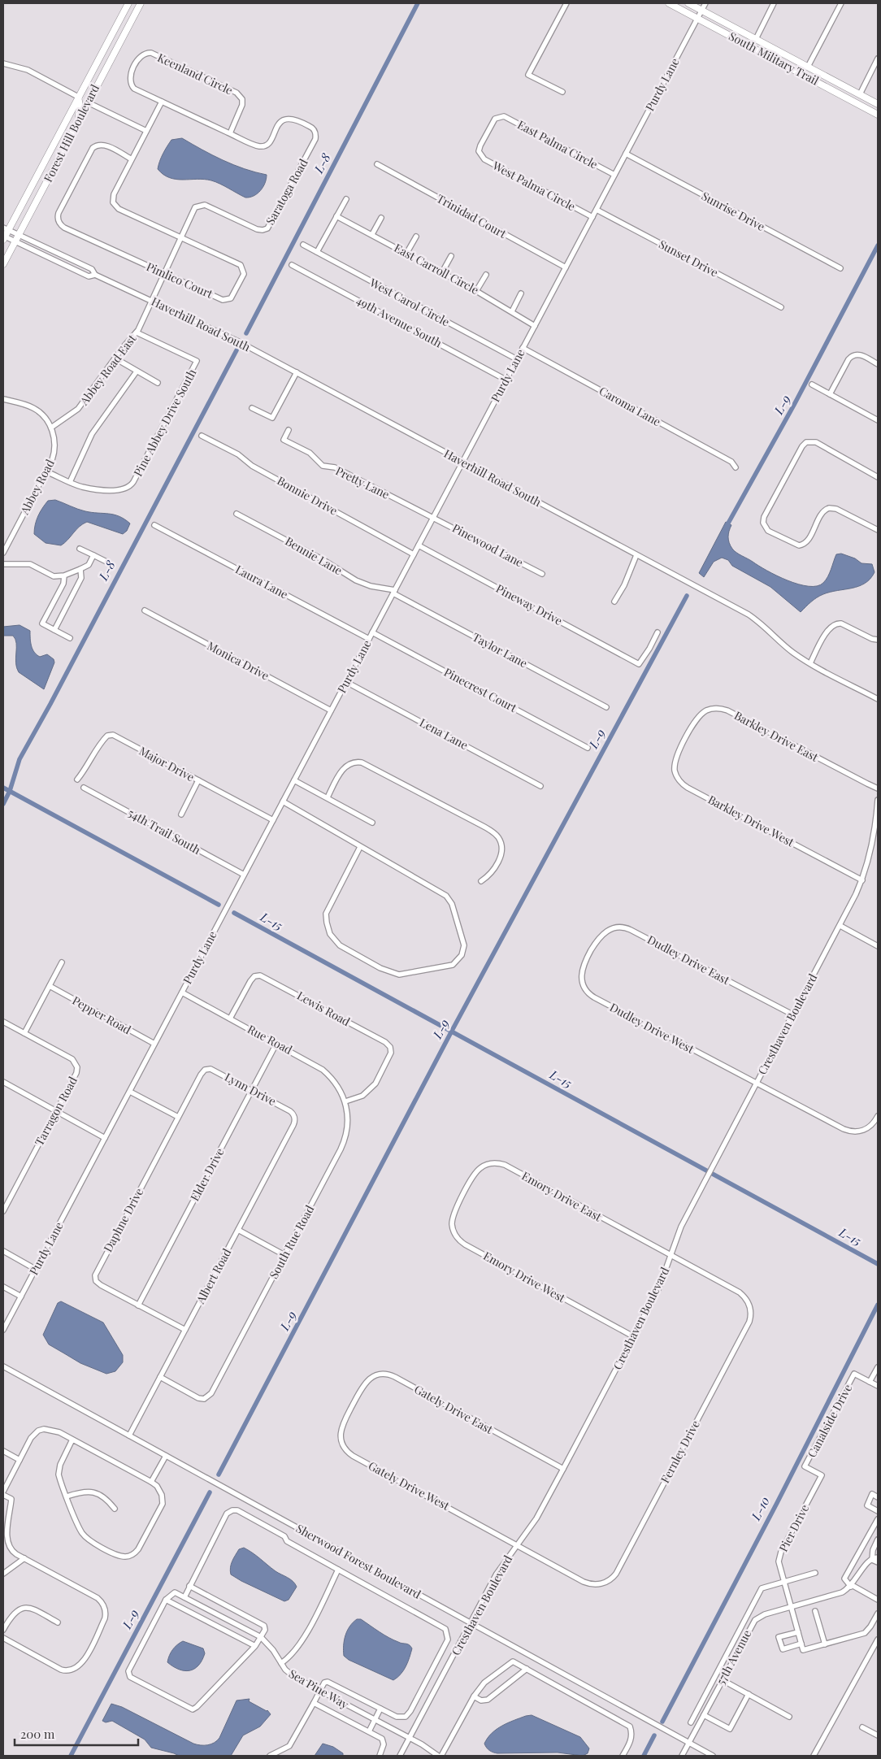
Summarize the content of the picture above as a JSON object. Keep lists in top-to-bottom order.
{
  "streets": {
    "main road": ["South Military Trail", "Forest Hill Boulevard"],
    "street": [
      "Keenland Circle",
      "Purdy Lane",
      "East Palma Circle",
      "West Palma Circle",
      "Saratoga Road",
      "Sunrise Drive",
      "Trinidad Court",
      "Sunset Drive",
      "East Carroll Circle",
      "Pimlico Court",
      "West Carol Circle",
      "49th Avenue South",
      "Haverhill Road South",
      "Abbey Road East",
      "Caroma Lane",
      "Pine Abbey Drive South",
      "Pretty Lane",
      "Abbey Road",
      "Bonnie Drive",
      "Pinewood Lane",
      "Bennie Lane",
      "Laura Lane",
      "Pineway Drive",
      "Taylor Lane",
      "Monica Drive",
      "Pinecrest Court",
      "Lena Lane",
      "Barkley Drive East",
      "Major Drive",
      "Barkley Drive West",
      "54th Trail South",
      "Dudley Drive East",
      "Lewis Road",
      "Pepper Road",
      "Cresthaven Boulevard",
      "Dudley Drive West",
      "Rue Road",
      "Lynn Drive",
      "Tarragon Road",
      "Elder Drive",
      "Emory Drive East",
      "Daphne Drive",
      "South Rue Road",
      "Albert Road",
      "Emory Drive West",
      "Gately Drive East",
      "Canalside Drive",
      "Fernley Drive",
      "Gately Drive West",
      "Pier Drive",
      "Sherwood Forest Boulevard",
      "57th Avenue",
      "Sea Pine Way"
    ]
  },
  "crossings": [
    ["South Military Trail", "Purdy Lane"],
    ["Keenland Circle", "Saratoga Road"],
    ["Keenland Circle", "Pimlico Court"],
    ["Purdy Lane", "East Palma Circle"],
    ["Purdy Lane", "West Palma Circle"],
    ["Purdy Lane", "Sunrise Drive"],
    ["Purdy Lane", "Trinidad Court"],
    ["Purdy Lane", "Sunset Drive"],
    ["Purdy Lane", "East Carroll Circle"],
    ["Purdy Lane", "West Carol Circle"],
    ["Purdy Lane", "49th Avenue South"],
    ["Purdy Lane", "Haverhill Road South"],
    ["Purdy Lane", "Caroma Lane"],
    ["Purdy Lane", "Pretty Lane"],
    ["Purdy Lane", "Bonnie Drive"],
    ["Purdy Lane", "Pinewood Lane"],
    ["Purdy Lane", "Bennie Lane"],
    ["Purdy Lane", "Laura Lane"],
    ["Purdy Lane", "Pineway Drive"],
    ["Purdy Lane", "Taylor Lane"],
    ["Purdy Lane", "Monica Drive"],
    ["Purdy Lane", "Pinecrest Court"],
    ["Purdy Lane", "Lena Lane"],
    ["Purdy Lane", "Major Drive"],
    ["Purdy Lane", "54th Trail South"],
    ["Purdy Lane", "Pepper Road"],
    ["Purdy Lane", "Rue Road"],
    ["Forest Hill Boulevard", "Haverhill Road South"],
    ["East Palma Circle", "West Palma Circle"],
    ["Saratoga Road", "Pimlico Court"],
    ["Saratoga Road", "Haverhill Road South"],
    ["Saratoga Road", "Abbey Road East"],
    ["Haverhill Road South", "Abbey Road East"],
    ["Abbey Road East", "Pine Abbey Drive South"],
    ["Abbey Road East", "Abbey Road"],
    ["Pine Abbey Drive South", "Abbey Road"],
    ["Pretty Lane", "Pinewood Lane"],
    ["Bennie Lane", "Taylor Lane"],
    ["Barkley Drive East", "Barkley Drive West"],
    ["Barkley Drive West", "Cresthaven Boulevard"],
    ["Dudley Drive East", "Cresthaven Boulevard"],
    ["Dudley Drive East", "Dudley Drive West"],
    ["Lewis Road", "Rue Road"],
    ["Lewis Road", "South Rue Road"],
    ["Cresthaven Boulevard", "Dudley Drive West"],
    ["Cresthaven Boulevard", "Emory Drive East"],
    ["Cresthaven Boulevard", "Emory Drive West"],
    ["Cresthaven Boulevard", "Gately Drive East"],
    ["Cresthaven Boulevard", "Gately Drive West"],
    ["Cresthaven Boulevard", "Sherwood Forest Boulevard"],
    ["Cresthaven Boulevard", "Sea Pine Way"],
    ["Rue Road", "Elder Drive"],
    ["Rue Road", "South Rue Road"],
    ["Lynn Drive", "Elder Drive"],
    ["Lynn Drive", "Daphne Drive"],
    ["Lynn Drive", "Albert Road"],
    ["Elder Drive", "Daphne Drive"],
    ["Emory Drive East", "Emory Drive West"],
    ["Emory Drive East", "Fernley Drive"],
    ["Daphne Drive", "Albert Road"],
    ["South Rue Road", "Albert Road"],
    ["Albert Road", "Sherwood Forest Boulevard"],
    ["Gately Drive East", "Gately Drive West"],
    ["Canalside Drive", "Pier Drive"],
    ["Fernley Drive", "Gately Drive West"],
    ["Pier Drive", "57th Avenue"],
    ["Sherwood Forest Boulevard", "57th Avenue"]
  ],
  "water": [
    "L-8",
    "L-9",
    "L-15",
    "L-10"
  ],
  "scale_bar": "200 m"
}
